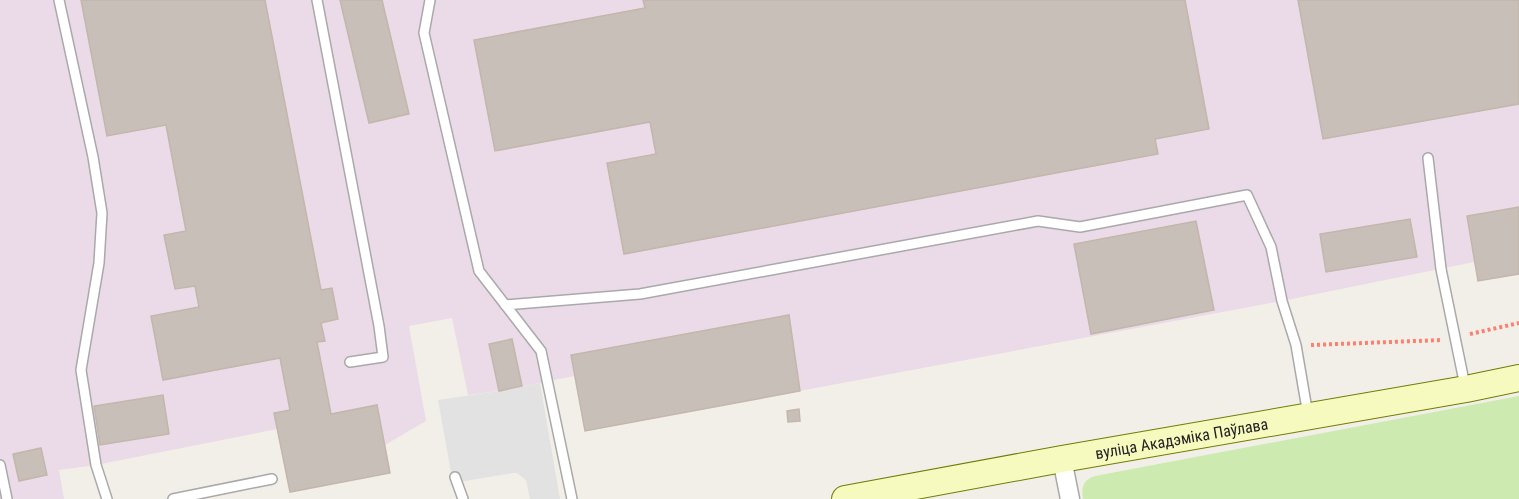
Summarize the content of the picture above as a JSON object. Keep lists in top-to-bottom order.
{
  "streets": {
    "main road": ["вуліца Акадэміка Паўлава"]
  }
}
